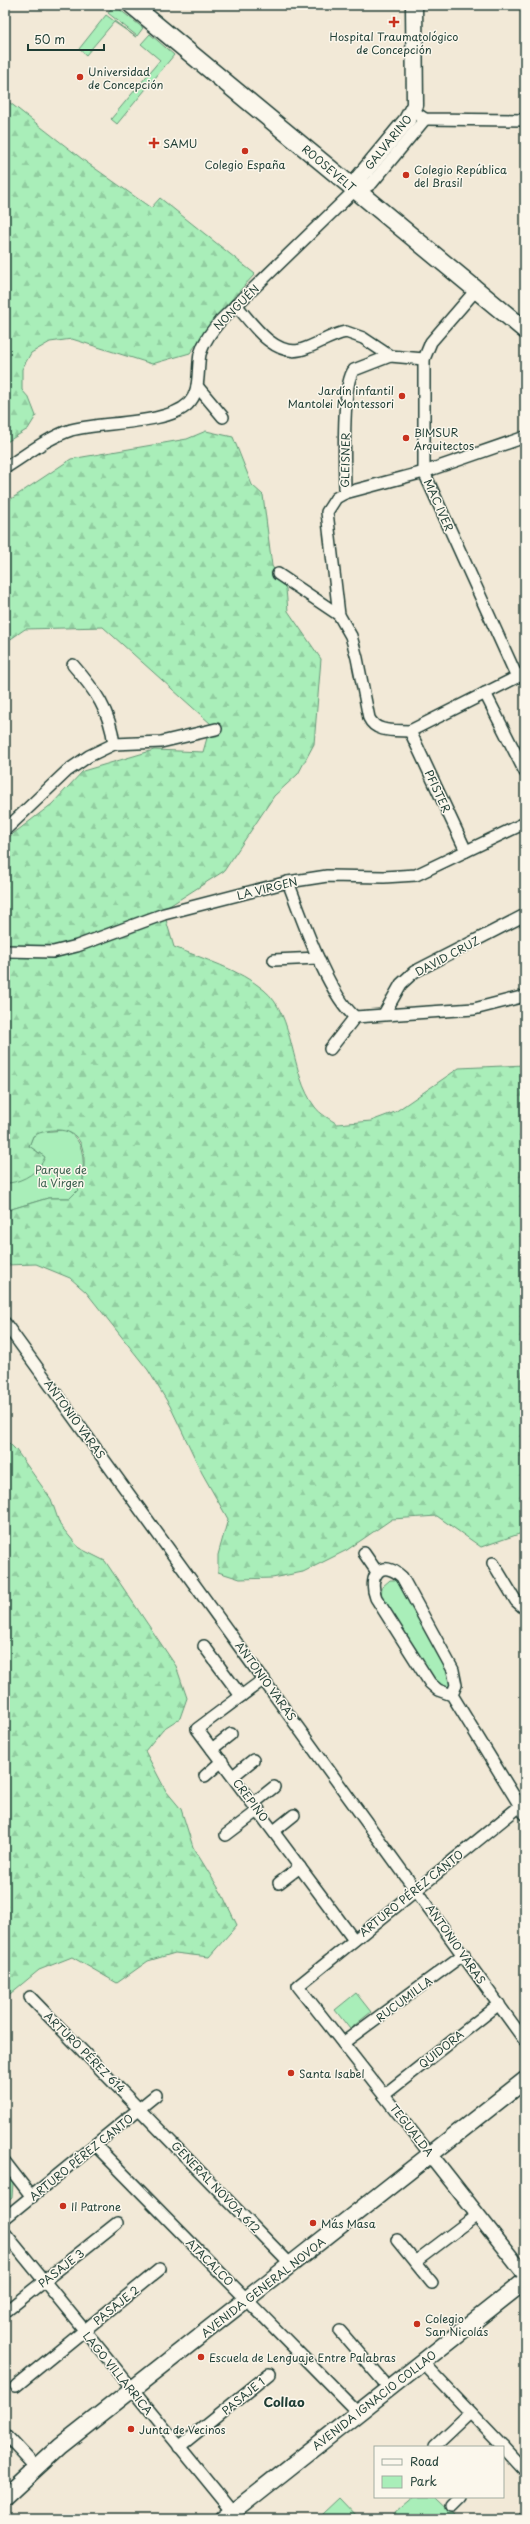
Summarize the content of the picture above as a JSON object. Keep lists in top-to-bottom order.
{
  "streets": {
    "main road": [
      "GALVARINO",
      "ROOSEVELT",
      "AVENIDA GENERAL NOVOA",
      "AVENIDA IGNACIO COLLAO"
    ],
    "street": [
      "NONGUÉN",
      "GLEISNER",
      "MAC IVER",
      "PFISTER",
      "LA VIRGEN",
      "DAVID CRUZ",
      "ANTONIO VARAS",
      "CREPINO",
      "ARTURO PÉREZ CANTO",
      "RUCUMILLA",
      "QUIDORA",
      "ARTURO PÉREZ 614",
      "TEGUALDA",
      "GENERAL NOVOA 612",
      "ATACALCO",
      "PASAJE 3",
      "PASAJE 2",
      "LAGO VILLARRICA",
      "PASAJE 1"
    ]
  },
  "crossings": [
    ["GALVARINO", "ROOSEVELT"],
    ["GALVARINO", "NONGUÉN"],
    ["ROOSEVELT", "NONGUÉN"],
    ["ROOSEVELT", "MAC IVER"],
    ["GLEISNER", "MAC IVER"],
    ["GLEISNER", "PFISTER"],
    ["PFISTER", "LA VIRGEN"],
    ["ANTONIO VARAS", "CREPINO"],
    ["ANTONIO VARAS", "ARTURO PÉREZ CANTO"],
    ["ANTONIO VARAS", "RUCUMILLA"],
    ["ANTONIO VARAS", "QUIDORA"],
    ["CREPINO", "ARTURO PÉREZ CANTO"],
    ["ARTURO PÉREZ CANTO", "ARTURO PÉREZ 614"],
    ["ARTURO PÉREZ CANTO", "TEGUALDA"],
    ["ARTURO PÉREZ CANTO", "GENERAL NOVOA 612"],
    ["ARTURO PÉREZ CANTO", "ATACALCO"],
    ["RUCUMILLA", "TEGUALDA"],
    ["QUIDORA", "TEGUALDA"],
    ["ARTURO PÉREZ 614", "GENERAL NOVOA 612"],
    ["TEGUALDA", "AVENIDA GENERAL NOVOA"],
    ["GENERAL NOVOA 612", "AVENIDA GENERAL NOVOA"],
    ["ATACALCO", "AVENIDA GENERAL NOVOA"],
    ["ATACALCO", "AVENIDA IGNACIO COLLAO"],
    ["PASAJE 3", "LAGO VILLARRICA"],
    ["AVENIDA GENERAL NOVOA", "LAGO VILLARRICA"],
    ["PASAJE 2", "LAGO VILLARRICA"],
    ["LAGO VILLARRICA", "PASAJE 1"],
    ["LAGO VILLARRICA", "AVENIDA IGNACIO COLLAO"]
  ],
  "districts": ["Collao"],
  "parks": ["Parque de la Virgen"],
  "places": {
    "health": ["Hospital Traumatológico de Concepción", "SAMU"],
    "other": [
      "Universidad de Concepción",
      "Colegio España",
      "Colegio República del Brasil",
      "Jardín infantil Mantolei Montessori",
      "BIMSUR Arquitectos",
      "Santa Isabel",
      "Il Patrone",
      "Más Masa",
      "Colegio San Nicolás",
      "Escuela de Lenguaje Entre Palabras",
      "Junta de Vecinos"
    ]
  },
  "legend": ["Road", "Park"],
  "scale_bar": "50 m"
}
